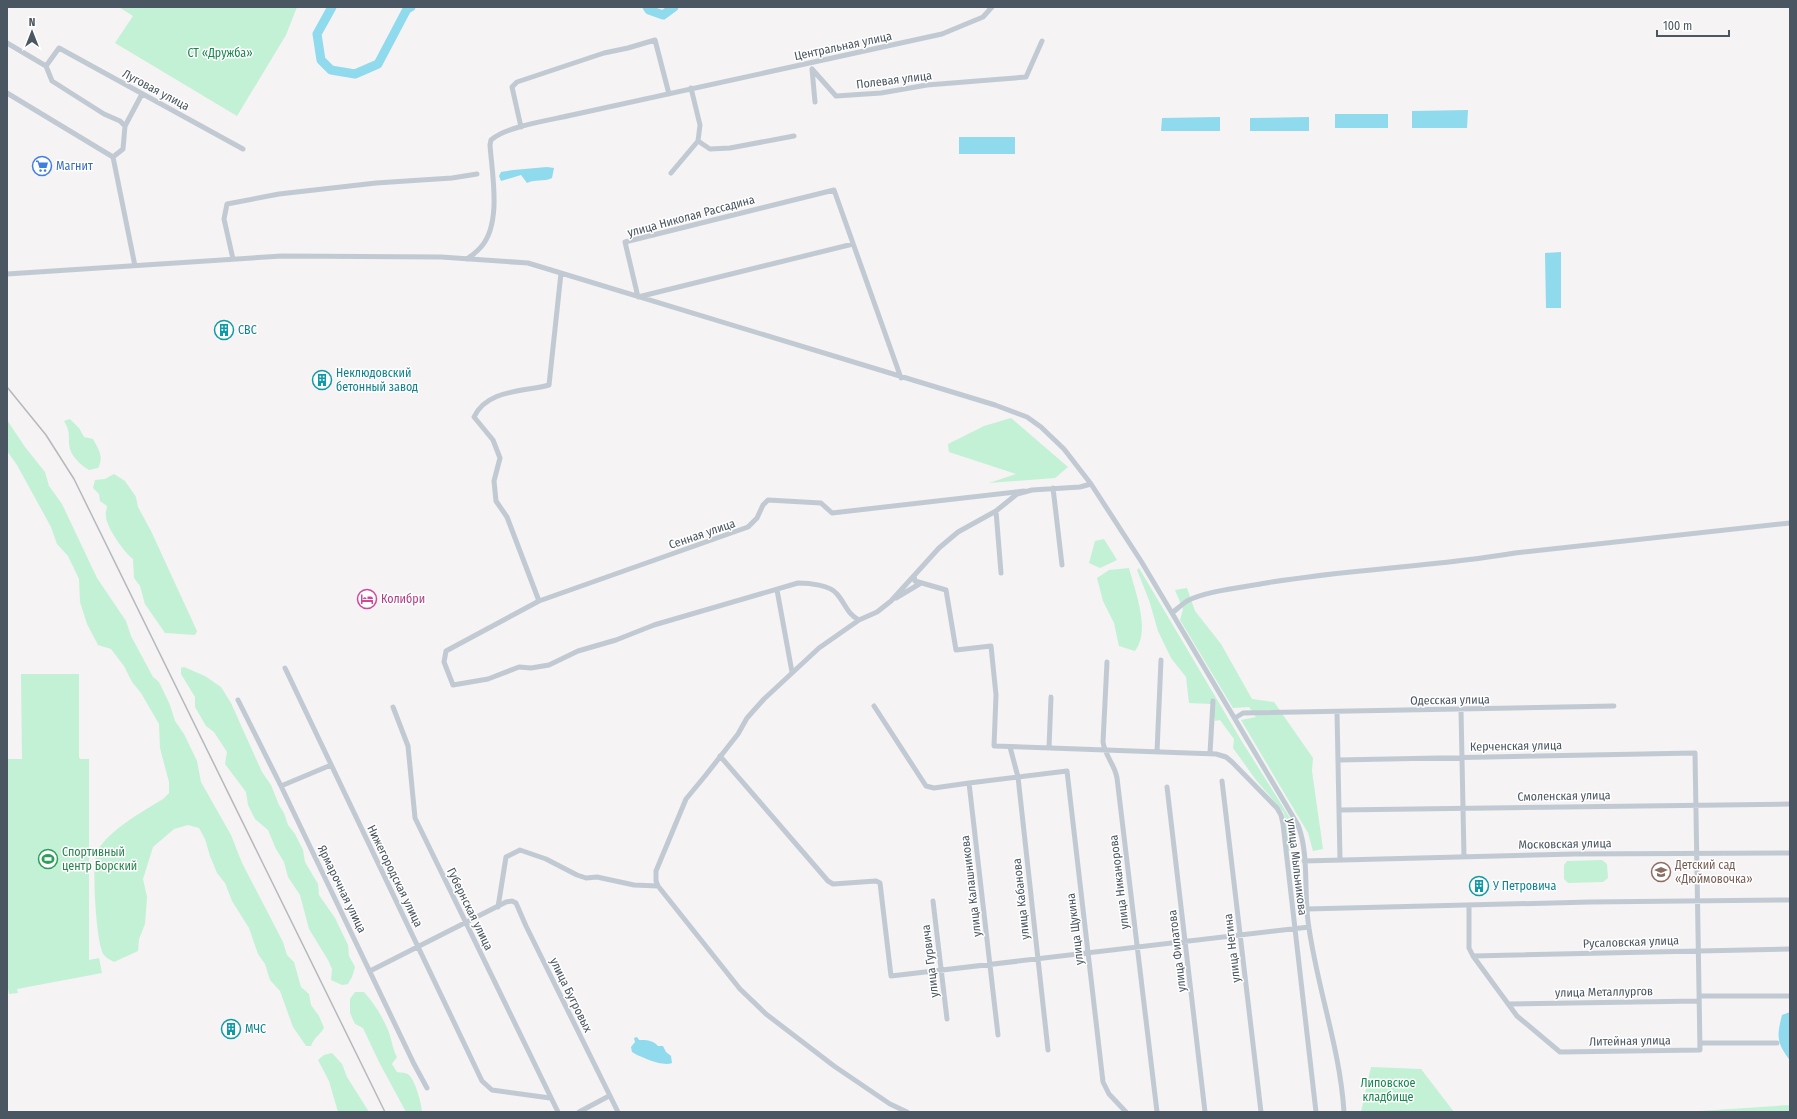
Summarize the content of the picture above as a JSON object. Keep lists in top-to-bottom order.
{
  "streets": {
    "street": [
      "Центральная улица",
      "Полевая улица",
      "Луговая улица",
      "улица Николая Рассадина",
      "Сенная улица",
      "Одесская улица",
      "Керченская улица",
      "Смоленская улица",
      "Московская улица",
      "улица Мыльникова",
      "Нижегородская улица",
      "улица Никанорова",
      "улица Калашникова",
      "Ярмарочная улица",
      "улица Кабанова",
      "Губернская улица",
      "улица Щукина",
      "Русаловская улица",
      "улица Негина",
      "улица Филатова",
      "улица Гурвича",
      "улица Металлургов",
      "улица Бугровых",
      "Литейная улица"
    ]
  },
  "crossings": [
    ["Керченская улица", "Смоленская улица"],
    ["улица Мыльникова", "улица Никанорова"],
    ["улица Мыльникова", "улица Кабанова"],
    ["Нижегородская улица", "Губернская улица"],
    ["улица Кабанова", "улица Щукина"],
    ["улица Металлургов", "Литейная улица"]
  ],
  "parks": ["СТ «Дружба»", "Липовское кладбище"],
  "places": {
    "supermarket": ["Магнит"],
    "building": [
      "СВС",
      "Неклюдовский бетонный завод",
      "У Петровича",
      "МЧС"
    ],
    "hotel": ["Колибри"],
    "sports": ["Спортивный центр Борский"],
    "school or university": ["Детский сад «Дюймовочка»"]
  },
  "scale_bar": "100 m",
  "north": "top"
}
